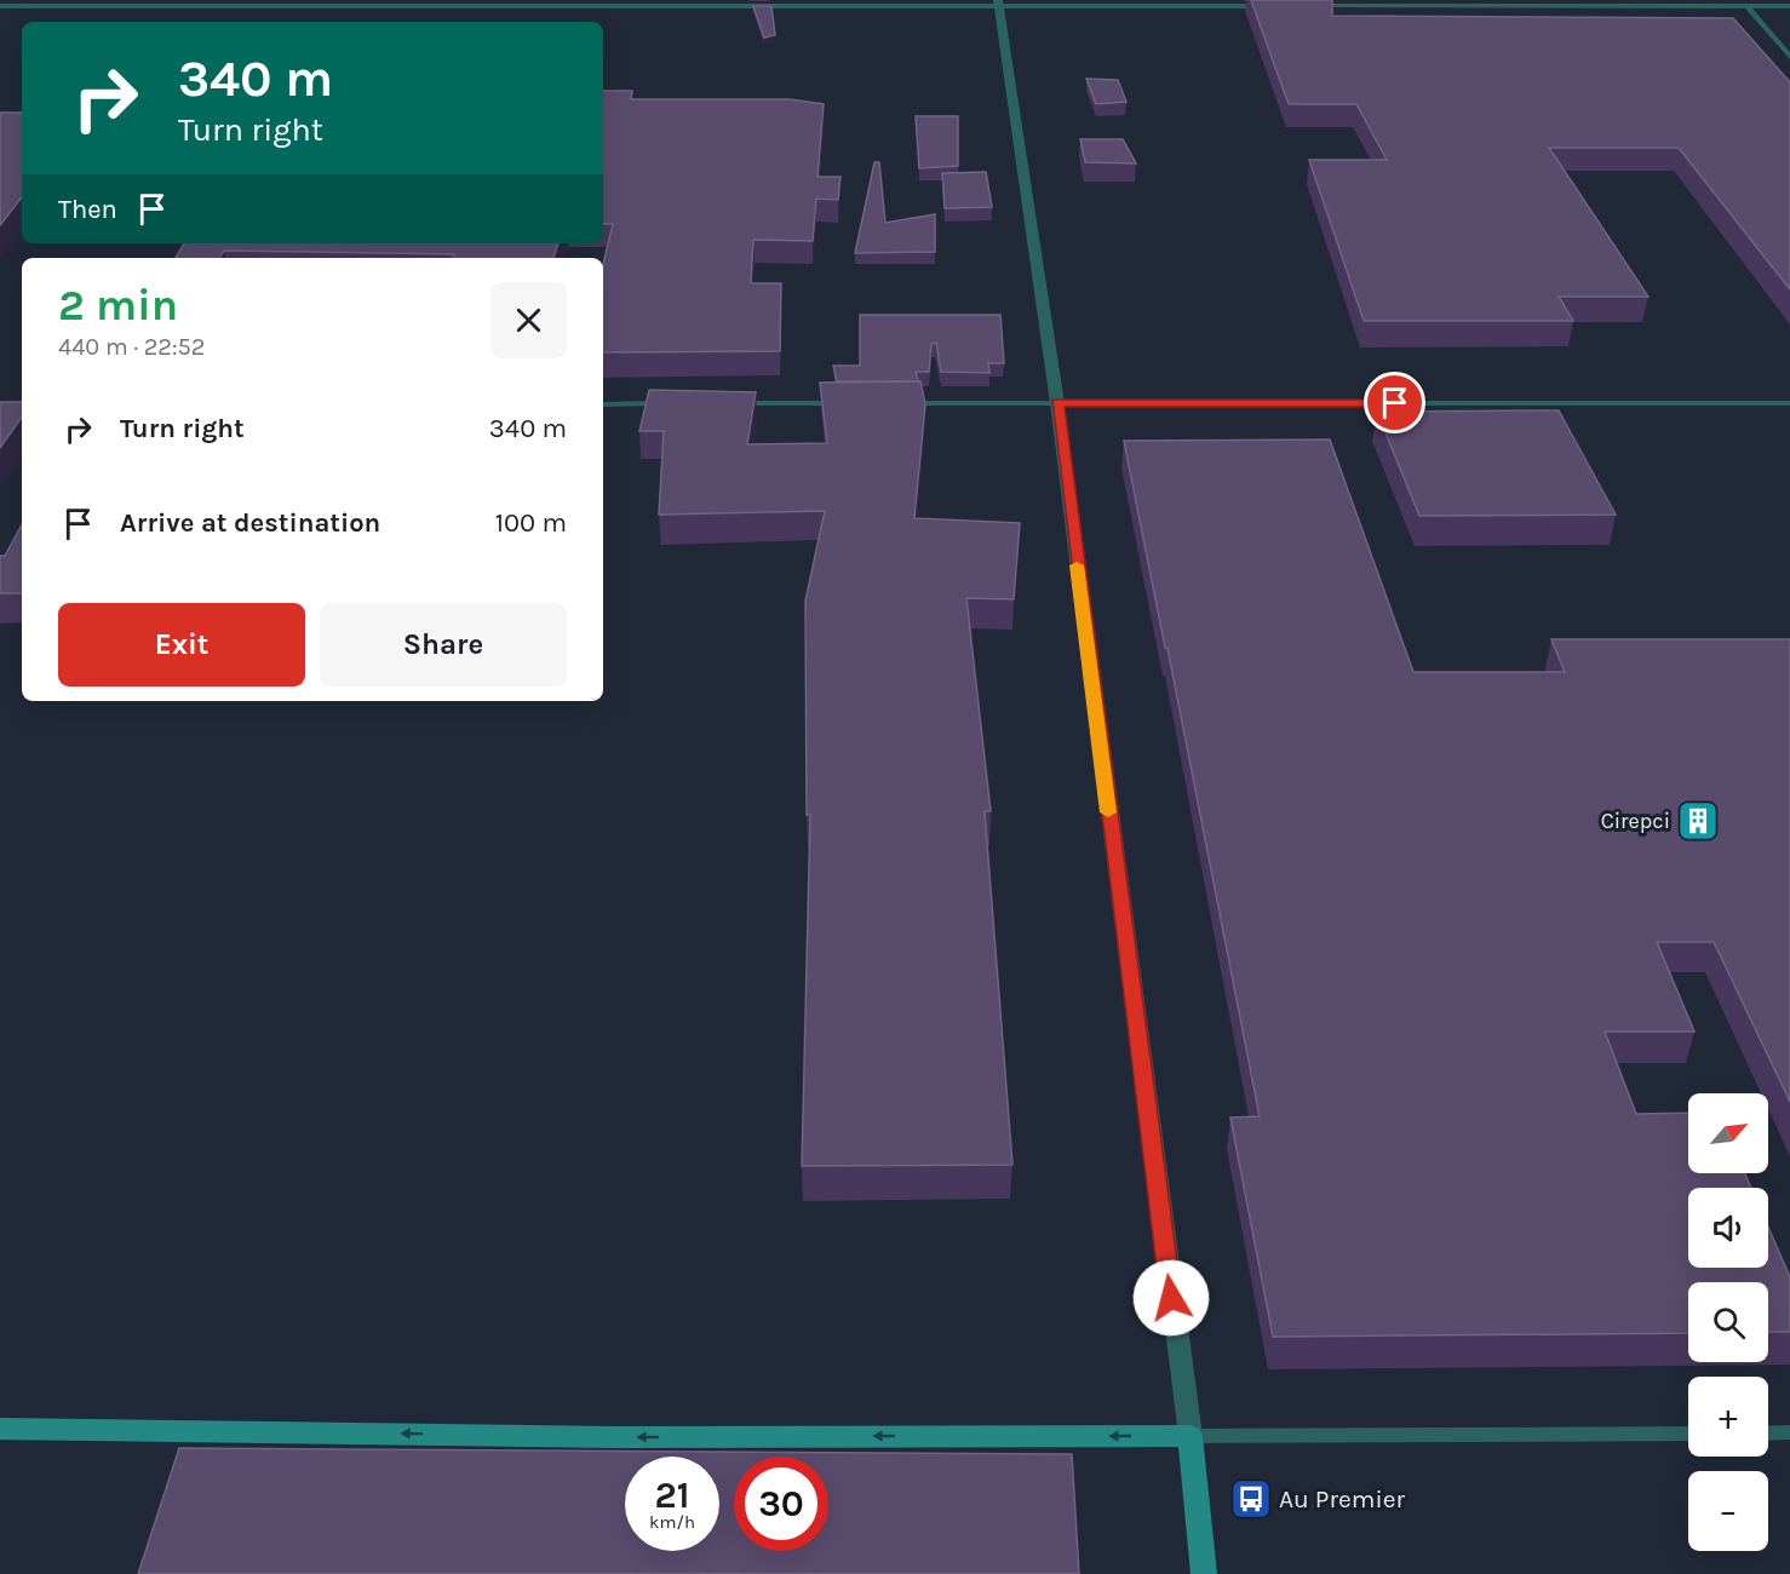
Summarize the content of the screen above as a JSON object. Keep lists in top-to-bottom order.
{
  "places": {
    "building": ["Cirepci"],
    "bus stop": ["Au Premier"]
  },
  "north": "top right",
  "page": {
    "turn": ["340 m", "Turn right"],
    "then": "Then",
    "heading": ["2 min", "440 m · 22:52"],
    "list": [
      {
        "name": "Turn right",
        "value": "340 m"
      },
      {
        "name": "Arrive at destination",
        "value": "100 m"
      }
    ],
    "buttons": ["Exit", "Share"],
    "map_buttons": ["+", "−"],
    "speed": "21 km/h",
    "limit": "30"
  }
}
